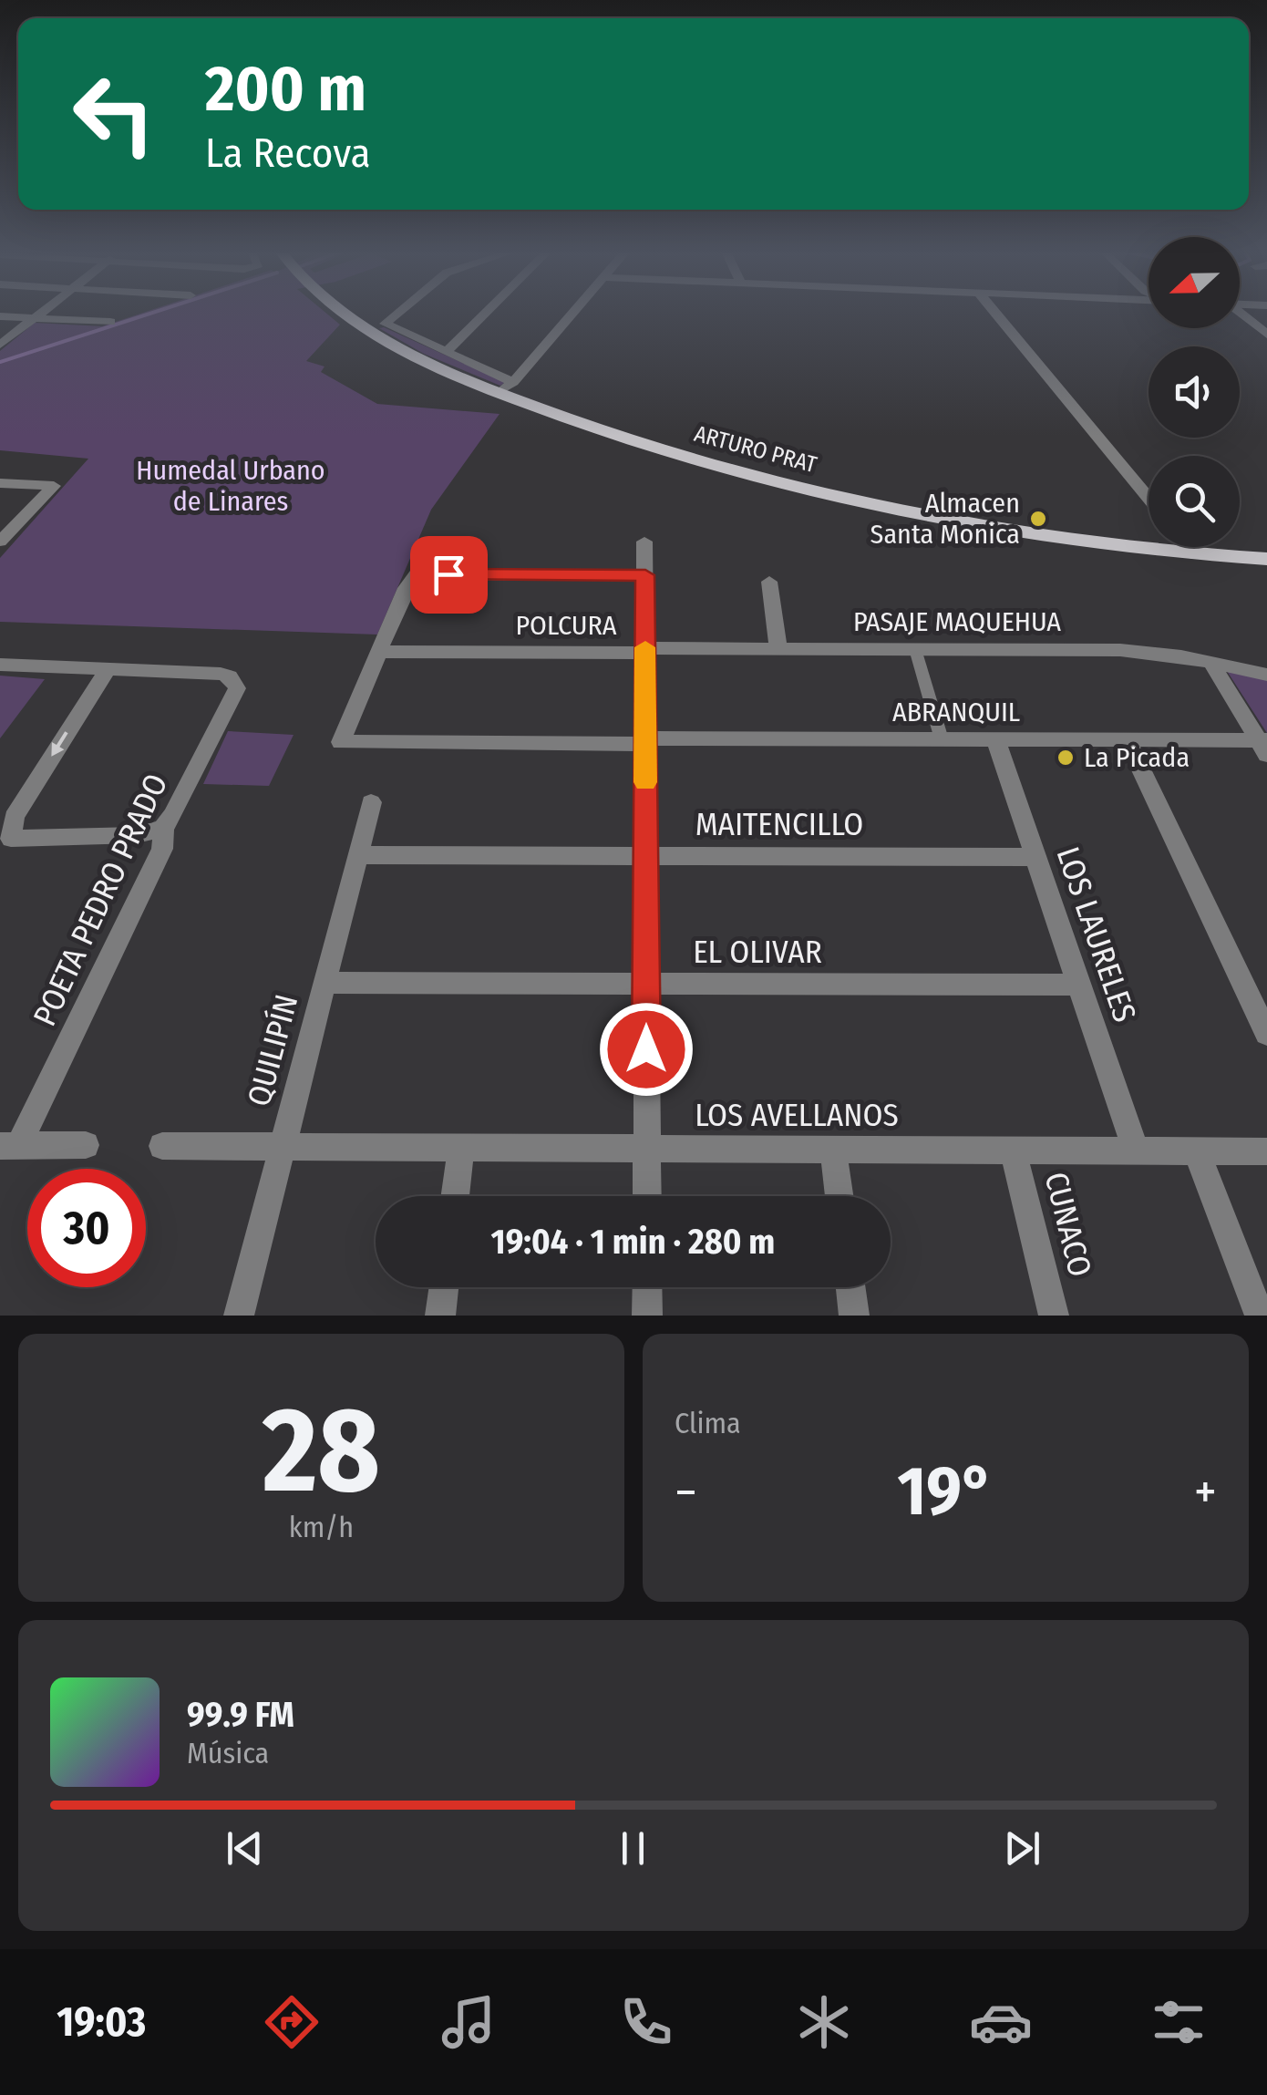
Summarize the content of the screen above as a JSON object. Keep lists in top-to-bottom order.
{
  "streets": {
    "main road": ["ARTURO PRAT"],
    "street": [
      "PASAJE MAQUEHUA",
      "POLCURA",
      "ABRANQUIL",
      "MAITENCILLO",
      "POETA PEDRO PRADO",
      "LOS LAURELES",
      "EL OLIVAR",
      "QUILIPÍN",
      "LOS AVELLANOS",
      "CUNACO"
    ]
  },
  "crossings": [
    ["PASAJE MAQUEHUA", "POLCURA"],
    ["POLCURA", "ABRANQUIL"],
    ["ABRANQUIL", "LOS LAURELES"],
    ["MAITENCILLO", "LOS LAURELES"],
    ["MAITENCILLO", "QUILIPÍN"],
    ["LOS LAURELES", "EL OLIVAR"],
    ["LOS LAURELES", "LOS AVELLANOS"],
    ["EL OLIVAR", "QUILIPÍN"],
    ["QUILIPÍN", "LOS AVELLANOS"],
    ["LOS AVELLANOS", "CUNACO"]
  ],
  "parks": ["Humedal Urbano de Linares"],
  "places": ["Almacen Santa Monica", "La Picada"],
  "north": "left",
  "page": {
    "turn": ["200 m", "La Recova"],
    "limit": "30",
    "trip": "19:04 · 1 min · 280 m",
    "tile": [
      ["28", "km/h"],
      "Clima"
    ],
    "heat": ["−", "19°", "+"],
    "song": ["99.9 FM", "Música"],
    "tabs": "19:03"
  }
}
